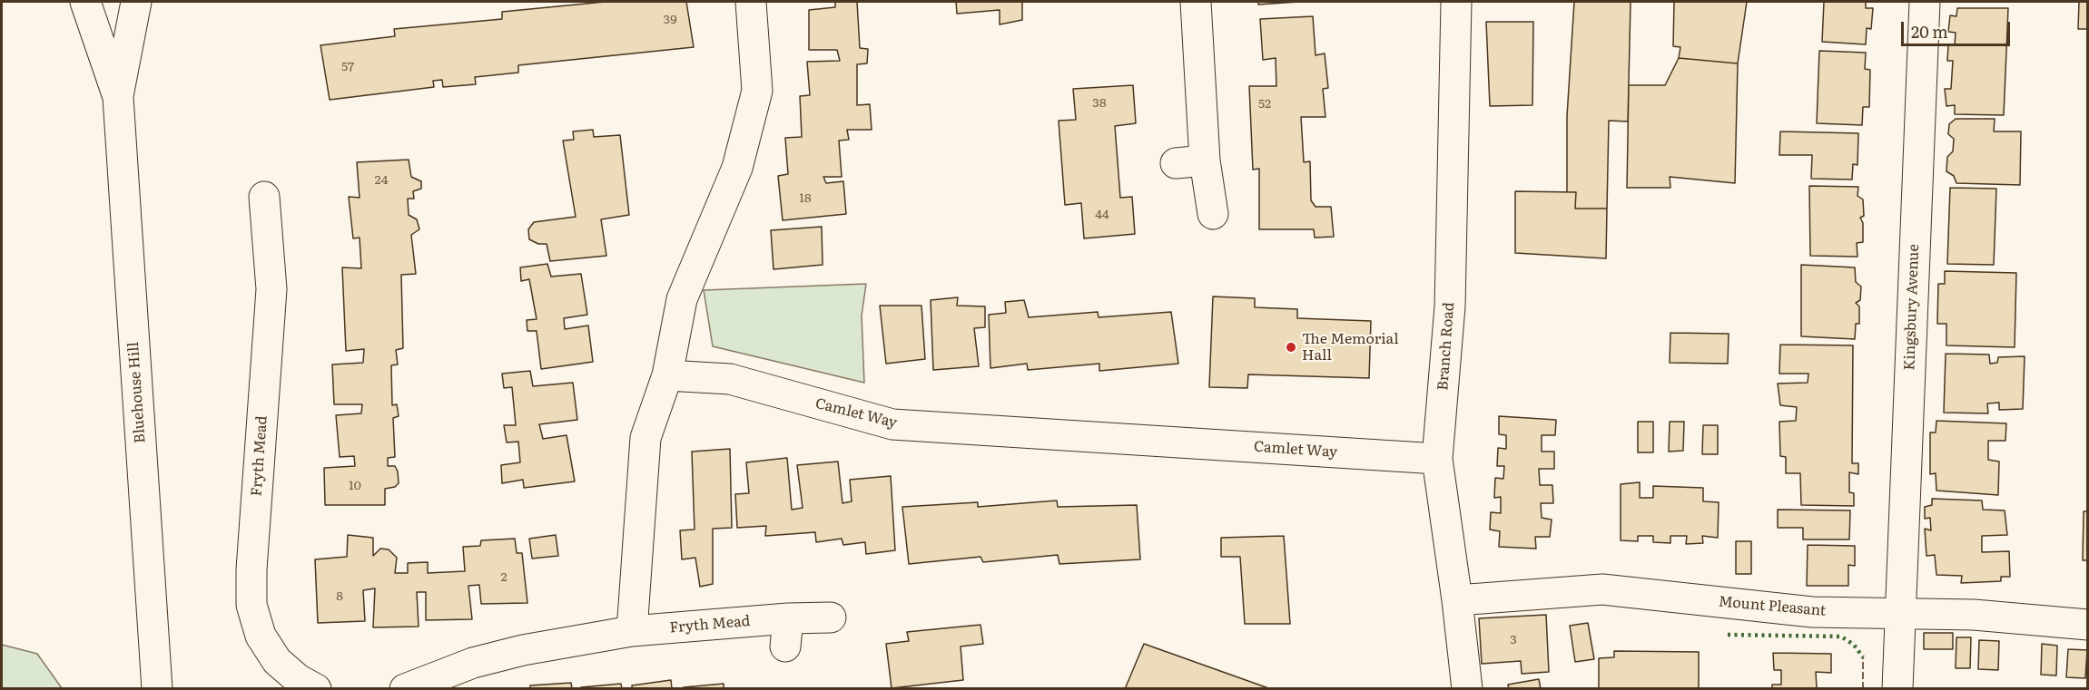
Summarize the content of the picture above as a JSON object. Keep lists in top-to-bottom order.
{
  "streets": {
    "street": [
      "Kingsbury Avenue",
      "Branch Road",
      "Bluehouse Hill",
      "Camlet Way",
      "Fryth Mead",
      "Mount Pleasant"
    ]
  },
  "crossings": [
    ["Kingsbury Avenue", "Mount Pleasant"],
    ["Branch Road", "Camlet Way"],
    ["Branch Road", "Mount Pleasant"]
  ],
  "places": ["The Memorial Hall"],
  "house_numbers": [
    "39",
    "57",
    "38",
    "52",
    "24",
    "18",
    "44",
    "10",
    "2",
    "8",
    "3"
  ],
  "scale_bar": "20 m"
}
